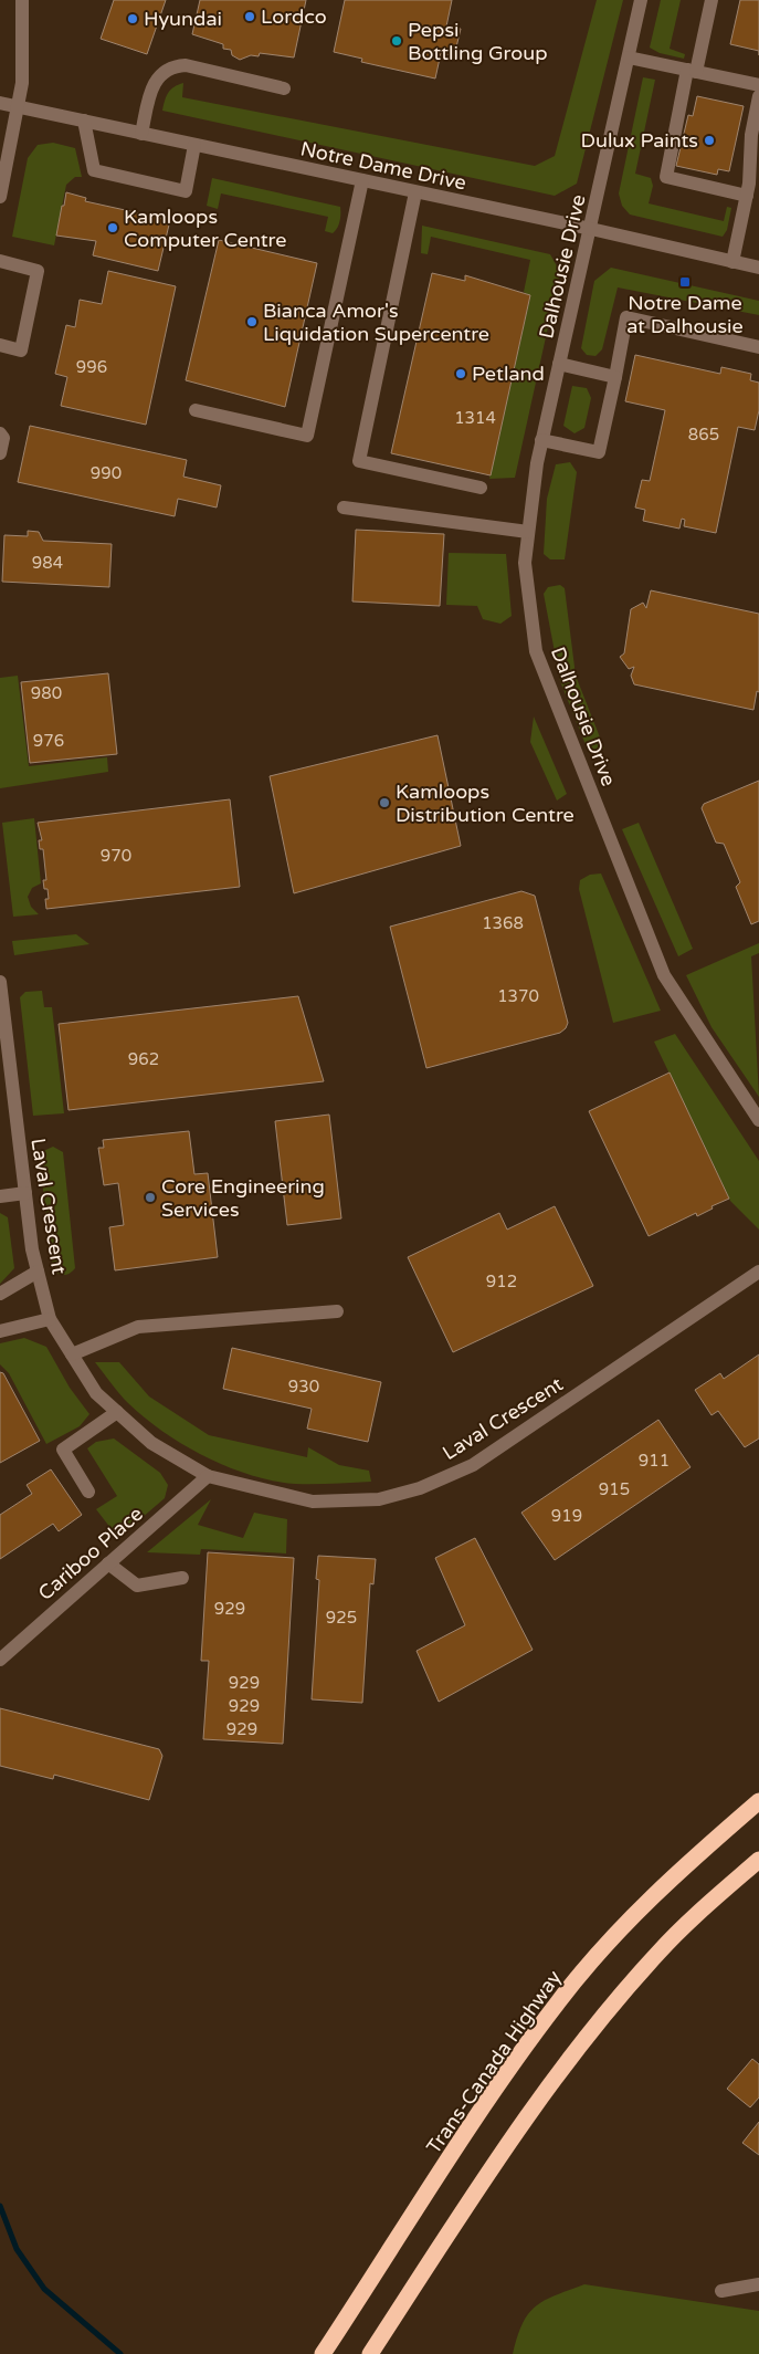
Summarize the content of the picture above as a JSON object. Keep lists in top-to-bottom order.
{
  "streets": {
    "highway": ["Trans-Canada Highway"],
    "street": [
      "Notre Dame Drive",
      "Dalhousie Drive",
      "Laval Crescent",
      "Cariboo Place"
    ]
  },
  "crossings": [
    ["Notre Dame Drive", "Dalhousie Drive"],
    ["Laval Crescent", "Cariboo Place"]
  ],
  "places": {
    "other": [
      "Lordco",
      "Hyundai",
      "Pepsi Bottling Group",
      "Dulux Paints",
      "Kamloops Computer Centre",
      "Bianca Amor's Liquidation Supercentre",
      "Petland",
      "Kamloops Distribution Centre",
      "Core Engineering Services"
    ],
    "transit": ["Notre Dame at Dalhousie"]
  },
  "house_numbers": [
    "996",
    "1314",
    "865",
    "990",
    "984",
    "980",
    "976",
    "970",
    "1368",
    "1370",
    "962",
    "912",
    "930",
    "911",
    "915",
    "919",
    "929",
    "925",
    "929",
    "929",
    "929"
  ]
}
